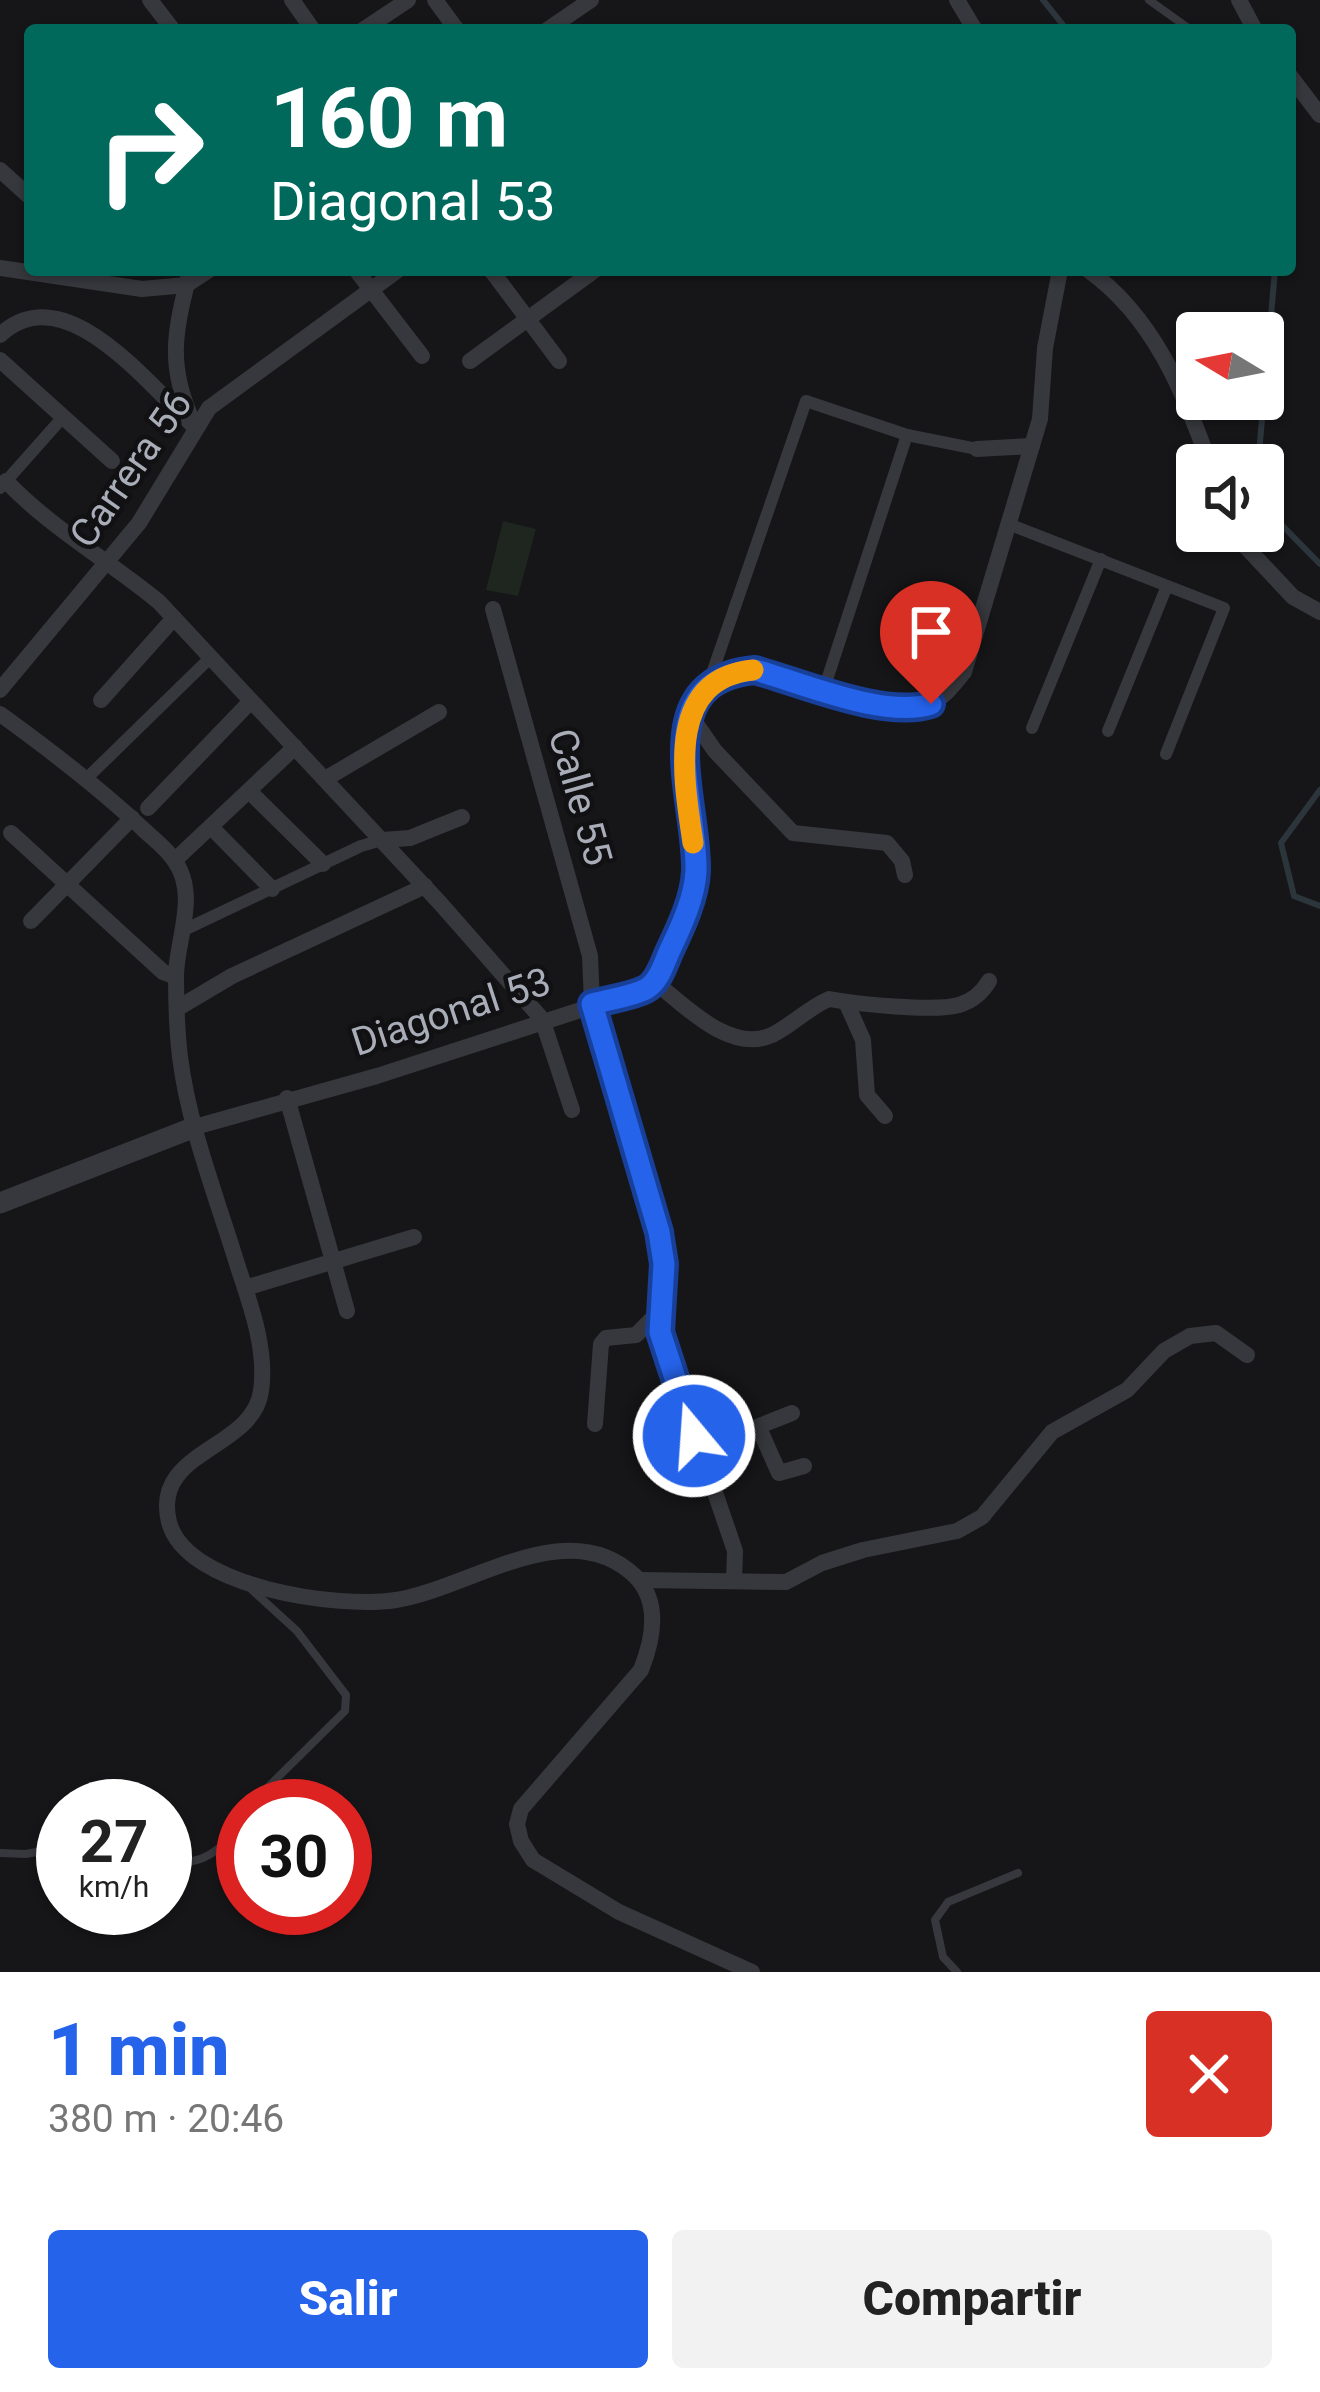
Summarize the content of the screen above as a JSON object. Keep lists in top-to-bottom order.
{
  "streets": {
    "street": ["Carrera 56", "Calle 55", "Diagonal 53"]
  },
  "crossings": [
    ["Calle 55", "Diagonal 53"]
  ],
  "north": "left",
  "page": {
    "turn": ["160 m", "Diagonal 53"],
    "speed": "27 km/h",
    "limit": "30",
    "heading": ["1 min", "380 m · 20:46"],
    "buttons": ["Salir", "Compartir"]
  }
}
